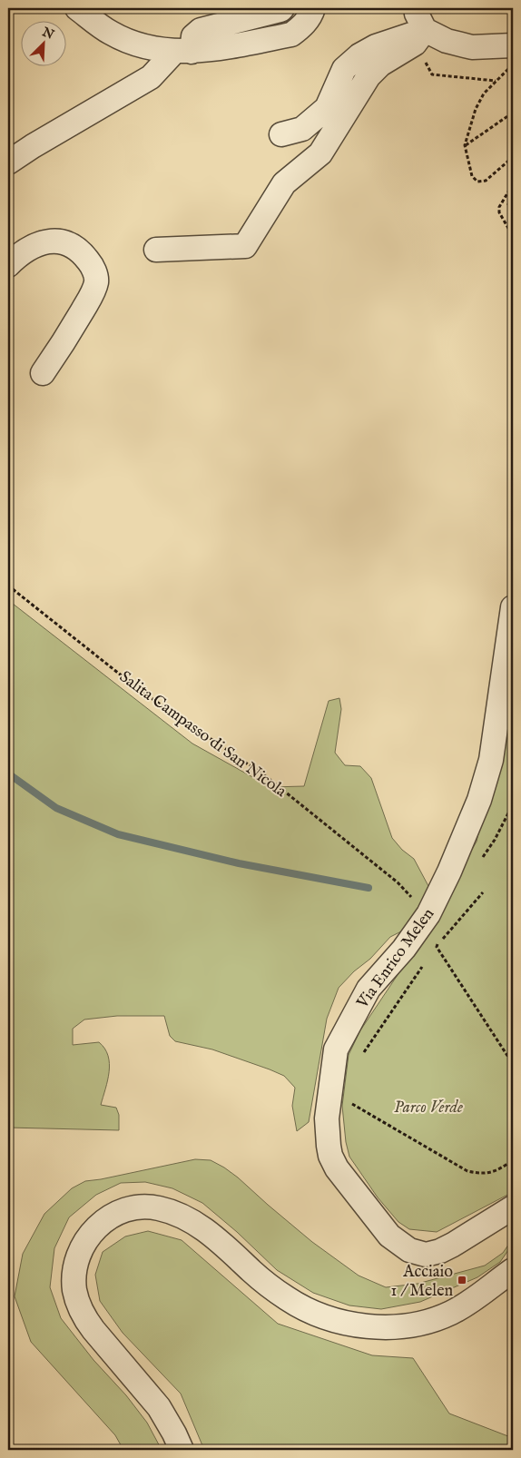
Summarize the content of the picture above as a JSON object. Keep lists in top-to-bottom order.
{
  "streets": {
    "street": ["Via Enrico Melen"],
    "path": ["Salita Campasso di San Nicola"]
  },
  "parks": ["Parco Verde"],
  "places": {
    "transit": ["Acciaio 1 / Melen"]
  },
  "north": "top right"
}
